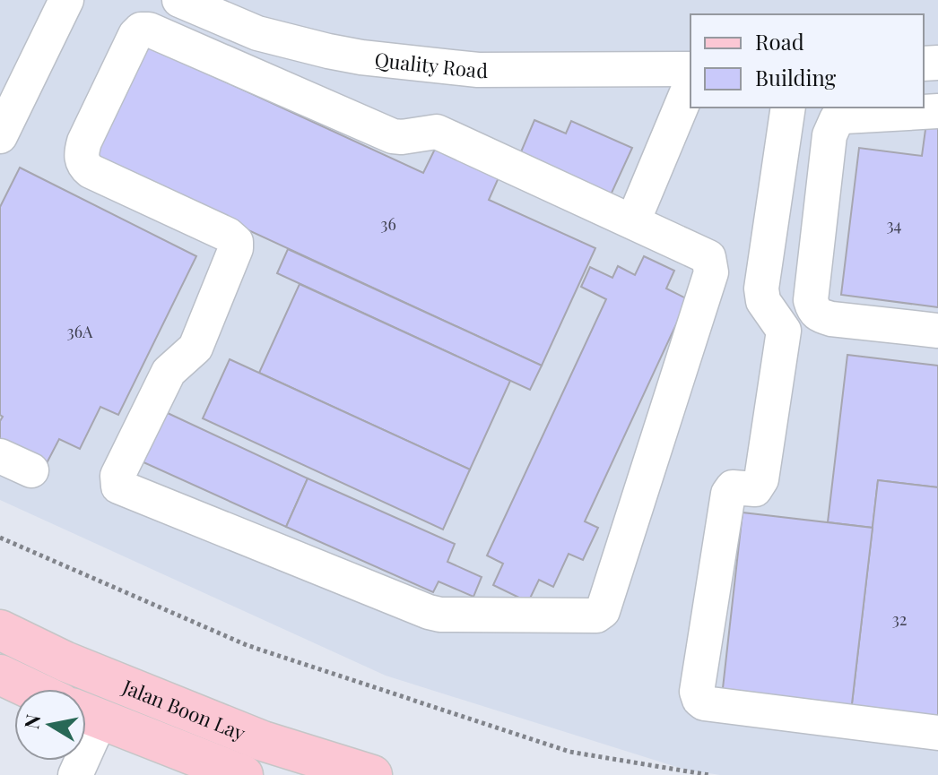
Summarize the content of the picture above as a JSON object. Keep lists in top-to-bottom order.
{
  "streets": {
    "main road": ["Jalan Boon Lay"],
    "street": ["Quality Road"]
  },
  "house_numbers": [
    "36",
    "34",
    "36A",
    "32"
  ],
  "legend": ["Road", "Building"],
  "north": "left"
}
